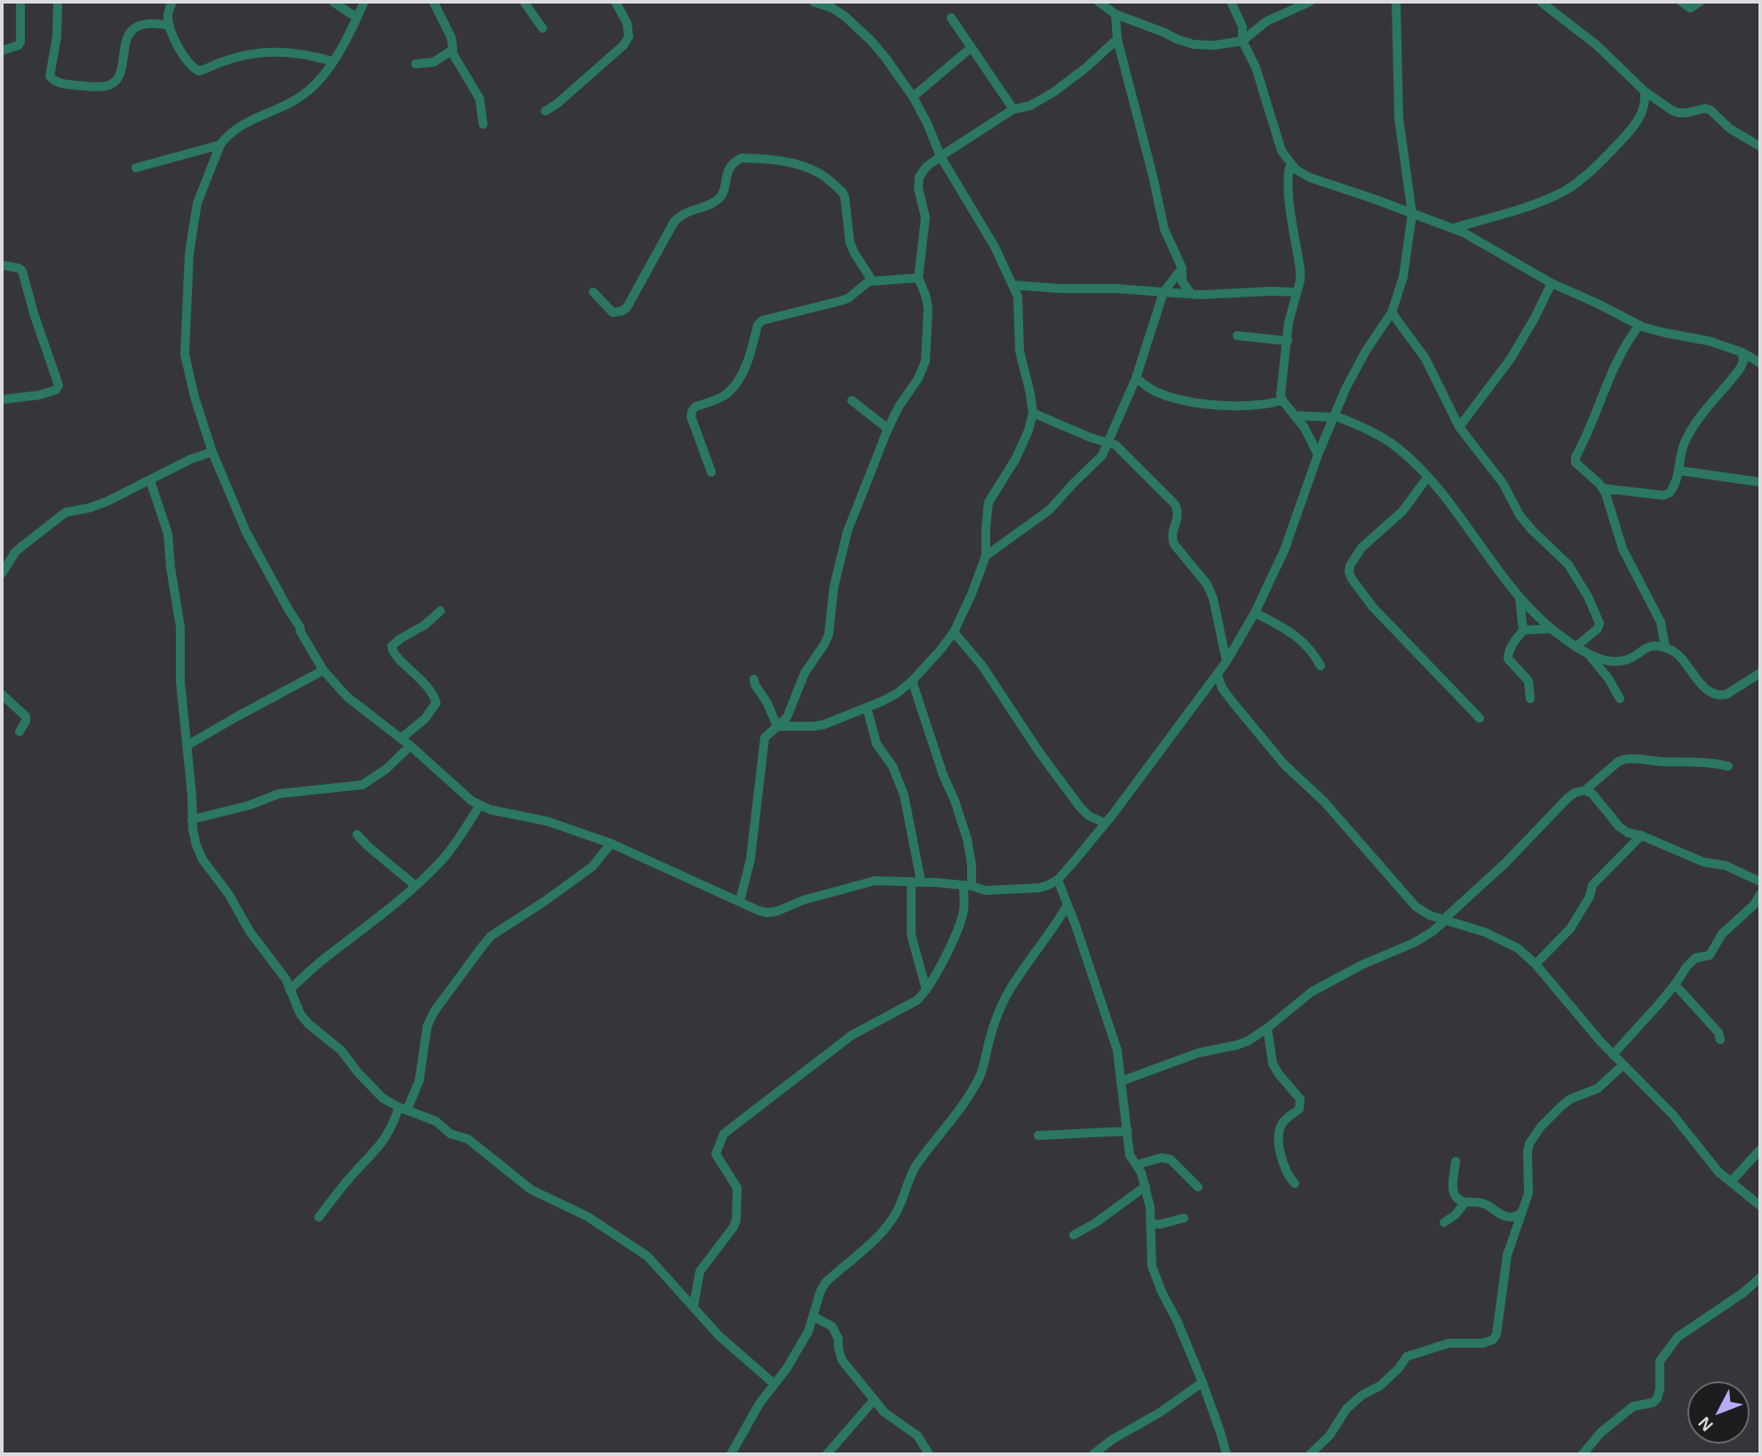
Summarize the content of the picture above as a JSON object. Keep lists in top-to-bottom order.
{
  "north": "bottom left"
}
